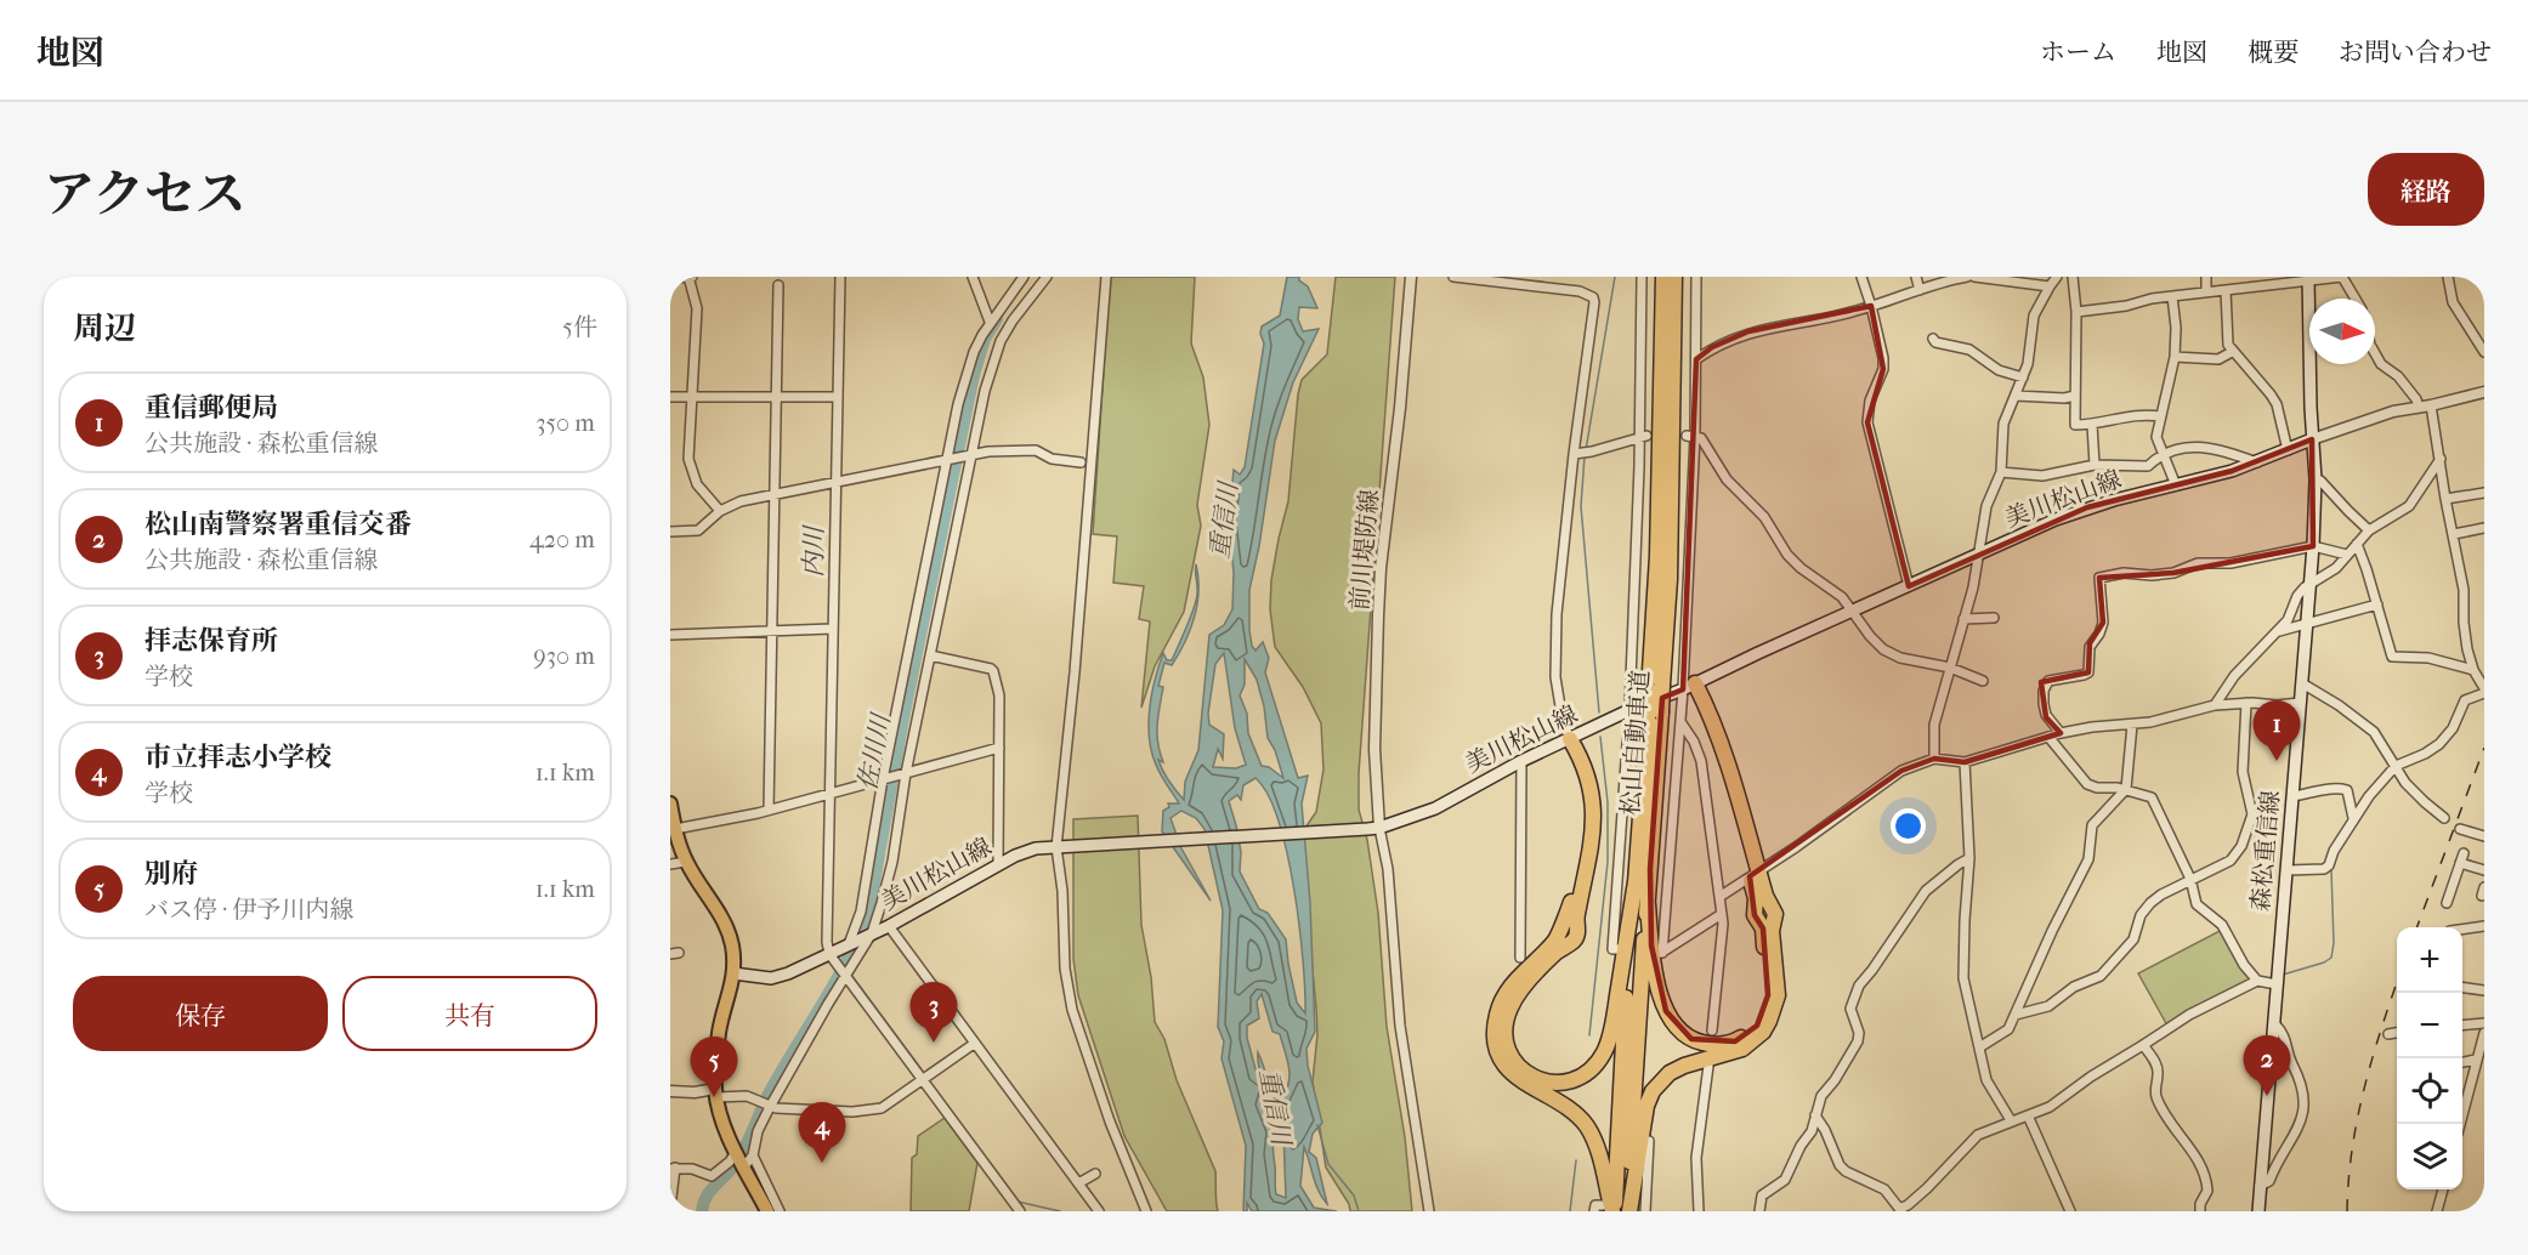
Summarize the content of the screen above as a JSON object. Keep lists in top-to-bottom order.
{
  "streets": {
    "highway": ["松山自動車道"],
    "main road": ["美川松山線", "森松重信線"],
    "street": ["前川堤防線"]
  },
  "crossings": [
    ["美川松山線", "前川堤防線"],
    ["美川松山線", "森松重信線"]
  ],
  "water": ["重信川", "内川", "佐川川"],
  "north": "right",
  "page": {
    "header": "地図",
    "nav": [
      "ホーム",
      "地図",
      "概要",
      "お問い合わせ"
    ],
    "title": "アクセス",
    "buttons": [
      "経路",
      ["保存", "共有"]
    ],
    "heading": ["周辺", "5件"],
    "list": [
      {
        "mark": "1",
        "name": "重信郵便局",
        "note": "公共施設 · 森松重信線",
        "value": "350 m"
      },
      {
        "mark": "2",
        "name": "松山南警察署重信交番",
        "note": "公共施設 · 森松重信線",
        "value": "420 m"
      },
      {
        "mark": "3",
        "name": "拝志保育所",
        "note": "学校",
        "value": "930 m"
      },
      {
        "mark": "4",
        "name": "市立拝志小学校",
        "note": "学校",
        "value": "1.1 km"
      },
      {
        "mark": "5",
        "name": "別府",
        "note": "バス停 · 伊予川内線",
        "value": "1.1 km"
      }
    ],
    "pins": [
      "1",
      "3",
      "2",
      "5",
      "4"
    ],
    "map_buttons": ["+", "−"]
  }
}
